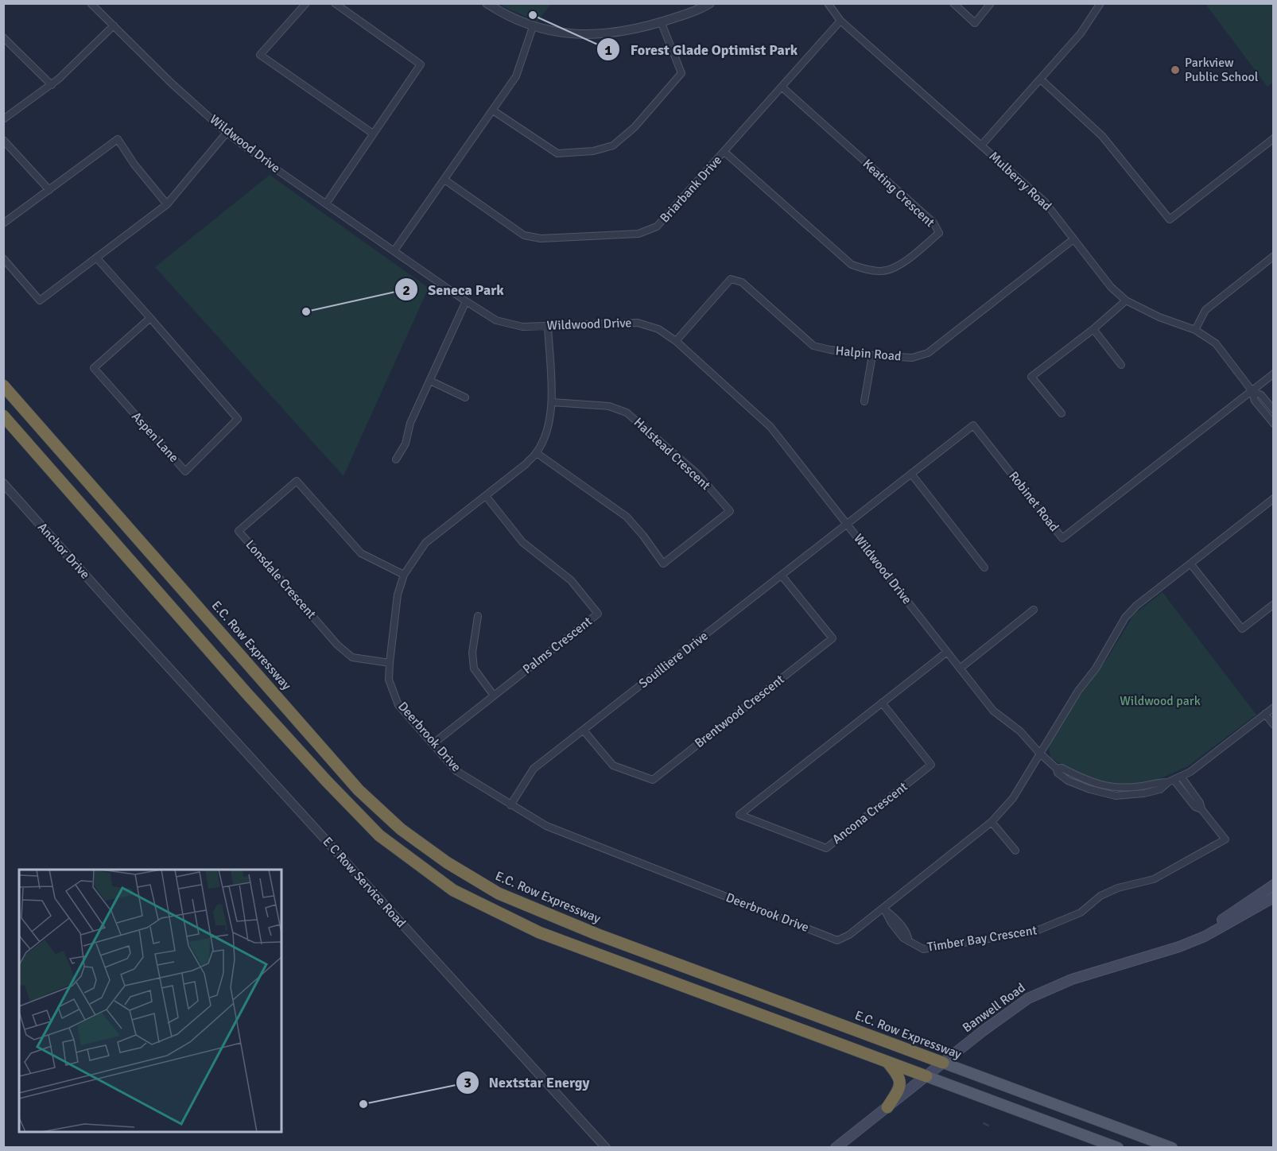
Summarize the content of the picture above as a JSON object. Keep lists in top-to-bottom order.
{
  "streets": {
    "highway": ["E.C. Row Expressway"],
    "main road": ["Banwell Road"],
    "street": [
      "Wildwood Drive",
      "Mulberry Road",
      "Briarbank Drive",
      "Keating Crescent",
      "Halpin Road",
      "Aspen Lane",
      "Halstead Crescent",
      "Robinet Road",
      "Anchor Drive",
      "Lonsdale Crescent",
      "Palms Crescent",
      "Souilliere Drive",
      "Brentwood Crescent",
      "Deerbrook Drive",
      "Ancona Crescent",
      "E C Row Service Road",
      "Timber Bay Crescent"
    ]
  },
  "crossings": [
    ["Wildwood Drive", "Halpin Road"],
    ["Wildwood Drive", "Robinet Road"],
    ["Wildwood Drive", "Souilliere Drive"],
    ["Wildwood Drive", "Deerbrook Drive"],
    ["Wildwood Drive", "Ancona Crescent"],
    ["Wildwood Drive", "Timber Bay Crescent"],
    ["Mulberry Road", "Briarbank Drive"],
    ["Mulberry Road", "Halpin Road"],
    ["Mulberry Road", "Robinet Road"],
    ["Briarbank Drive", "Keating Crescent"],
    ["Halstead Crescent", "Deerbrook Drive"],
    ["Robinet Road", "Souilliere Drive"],
    ["Anchor Drive", "E C Row Service Road"],
    ["Lonsdale Crescent", "Deerbrook Drive"],
    ["E.C. Row Expressway", "Banwell Road"],
    ["Palms Crescent", "Deerbrook Drive"],
    ["Souilliere Drive", "Brentwood Crescent"],
    ["Souilliere Drive", "Deerbrook Drive"],
    ["Deerbrook Drive", "Timber Bay Crescent"]
  ],
  "parks": ["Wildwood park"],
  "places": [
    "Forest Glade Optimist Park",
    "Parkview Public School",
    "Seneca Park",
    "Nextstar Energy"
  ]
}
